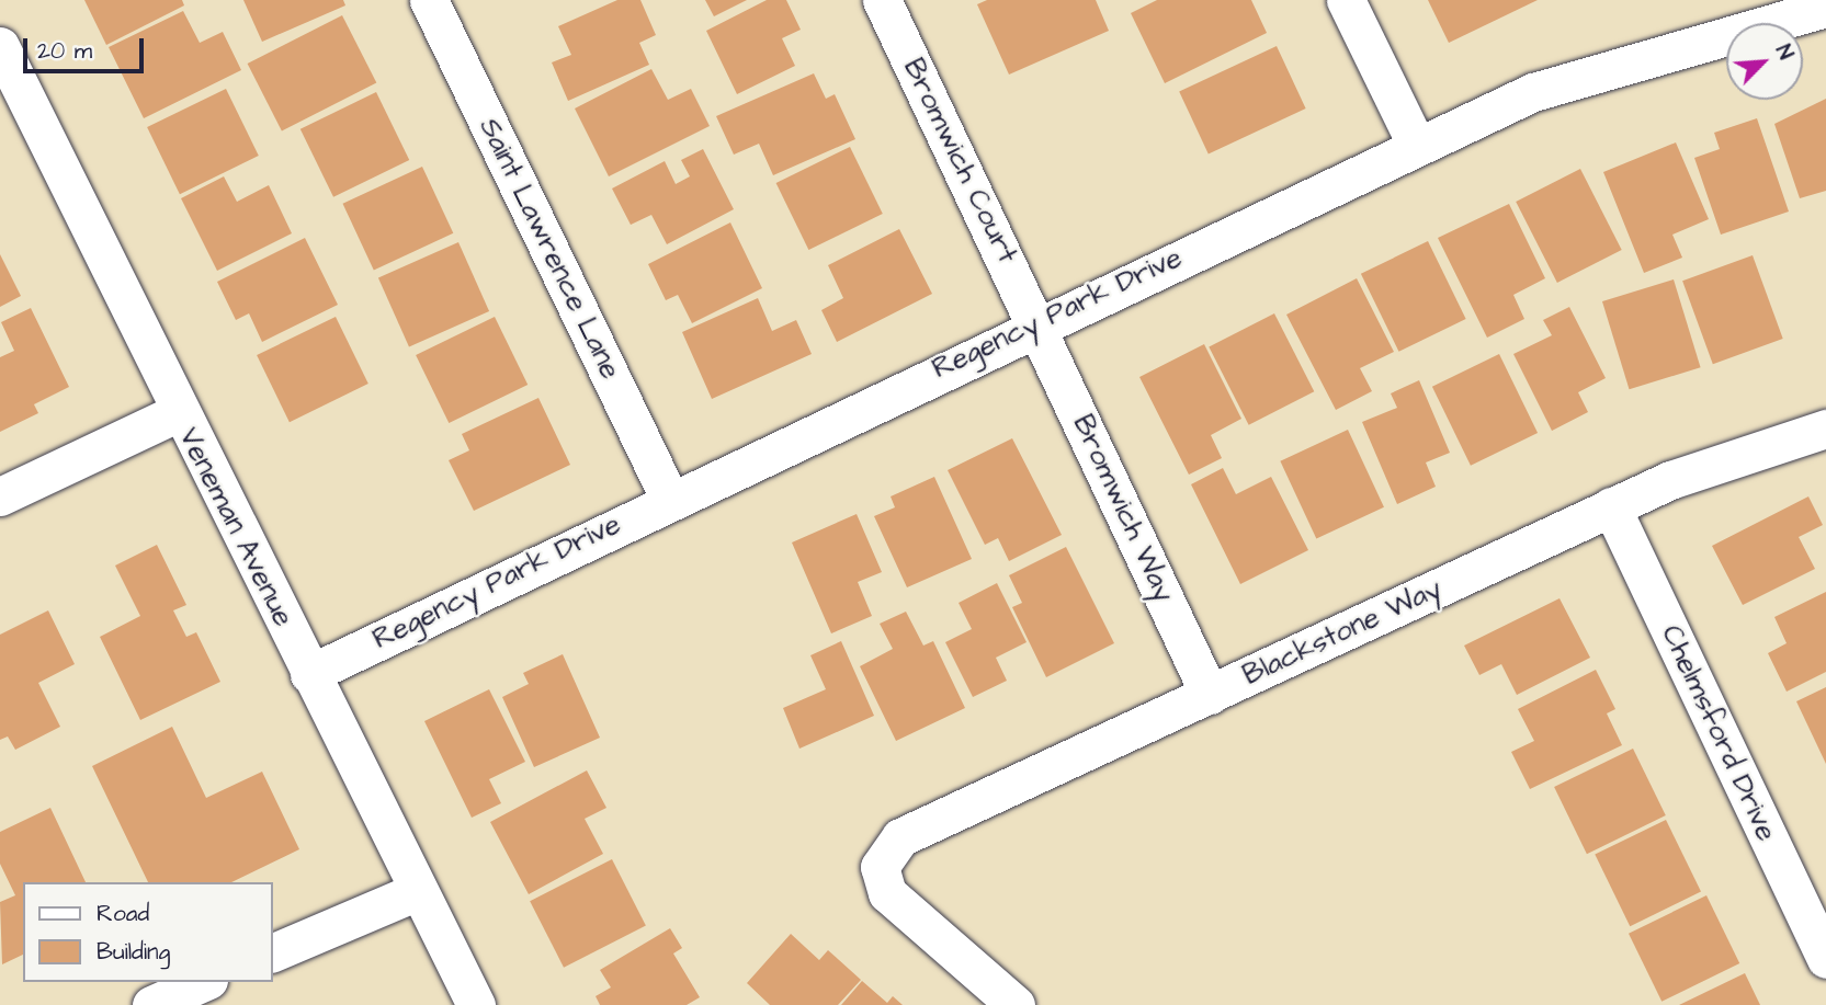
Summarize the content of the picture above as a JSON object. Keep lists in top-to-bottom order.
{
  "streets": {
    "street": [
      "Bromwich Court",
      "Saint Lawrence Lane",
      "Regency Park Drive",
      "Bromwich Way",
      "Veneman Avenue",
      "Blackstone Way",
      "Chelmsford Drive"
    ]
  },
  "crossings": [
    ["Bromwich Court", "Regency Park Drive"],
    ["Bromwich Court", "Bromwich Way"],
    ["Saint Lawrence Lane", "Regency Park Drive"],
    ["Regency Park Drive", "Bromwich Way"],
    ["Regency Park Drive", "Veneman Avenue"],
    ["Bromwich Way", "Blackstone Way"],
    ["Blackstone Way", "Chelmsford Drive"]
  ],
  "legend": ["Road", "Building"],
  "scale_bar": "20 m",
  "north": "top right"
}
